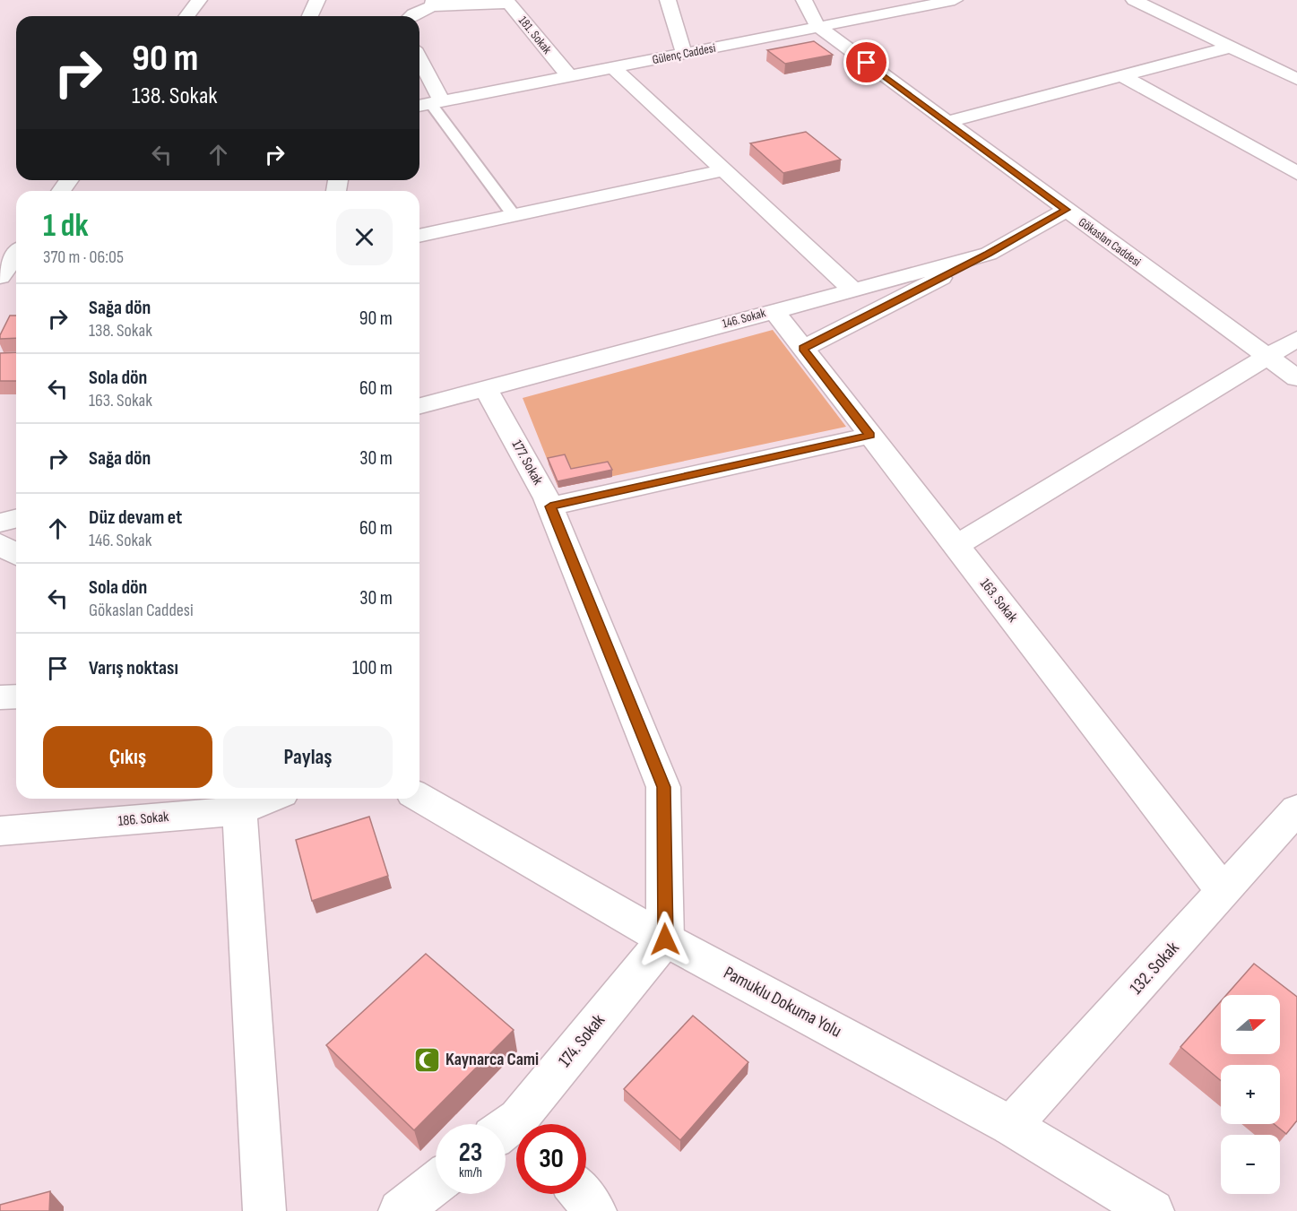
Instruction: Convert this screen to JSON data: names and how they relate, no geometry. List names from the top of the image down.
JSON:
{
  "streets": {
    "street": [
      "181. Sokak",
      "Gülenç Caddesi",
      "Gökaslan Caddesi",
      "146. Sokak",
      "177. Sokak",
      "163. Sokak",
      "186. Sokak",
      "132. Sokak",
      "Pamuklu Dokuma Yolu",
      "174. Sokak"
    ]
  },
  "crossings": [
    ["181. Sokak", "Gülenç Caddesi"],
    ["Gülenç Caddesi", "Gökaslan Caddesi"],
    ["Gökaslan Caddesi", "146. Sokak"],
    ["146. Sokak", "177. Sokak"],
    ["146. Sokak", "163. Sokak"],
    ["177. Sokak", "Pamuklu Dokuma Yolu"],
    ["177. Sokak", "174. Sokak"],
    ["163. Sokak", "132. Sokak"],
    ["132. Sokak", "Pamuklu Dokuma Yolu"],
    ["Pamuklu Dokuma Yolu", "174. Sokak"]
  ],
  "places": {
    "mosque": ["Kaynarca Cami"]
  },
  "north": "right",
  "page": {
    "turn": ["90 m", "138. Sokak"],
    "heading": ["1 dk", "370 m · 06:05"],
    "list": [
      {
        "name": "Sağa dön",
        "note": "138. Sokak",
        "value": "90 m"
      },
      {
        "name": "Sola dön",
        "note": "163. Sokak",
        "value": "60 m"
      },
      {
        "name": "Sağa dön",
        "value": "30 m"
      },
      {
        "name": "Düz devam et",
        "note": "146. Sokak",
        "value": "60 m"
      },
      {
        "name": "Sola dön",
        "note": "Gökaslan Caddesi",
        "value": "30 m"
      },
      {
        "name": "Varış noktası",
        "value": "100 m"
      }
    ],
    "buttons": ["Çıkış", "Paylaş"],
    "map_buttons": ["+", "−"],
    "speed": "23 km/h",
    "limit": "30"
  }
}
